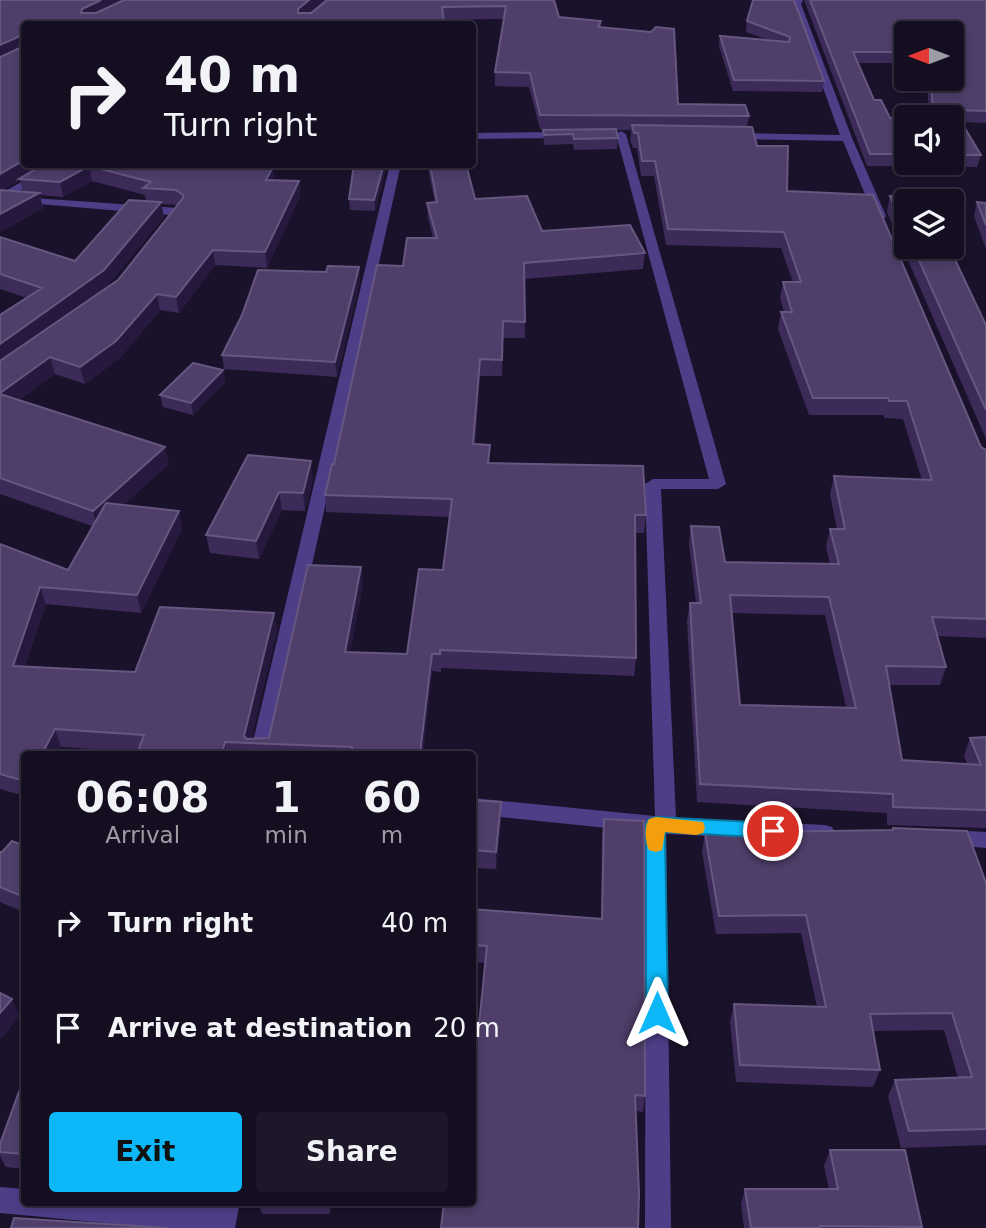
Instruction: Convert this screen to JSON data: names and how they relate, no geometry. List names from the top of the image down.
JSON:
{
  "north": "left",
  "page": {
    "turn": ["40 m", "Turn right"],
    "eta": [
      "06:08",
      "Arrival",
      "1",
      "min",
      "60",
      "m"
    ],
    "list": [
      {
        "name": "Turn right",
        "value": "40 m"
      },
      {
        "name": "Arrive at destination",
        "value": "20 m"
      }
    ],
    "buttons": ["Exit", "Share"]
  }
}
